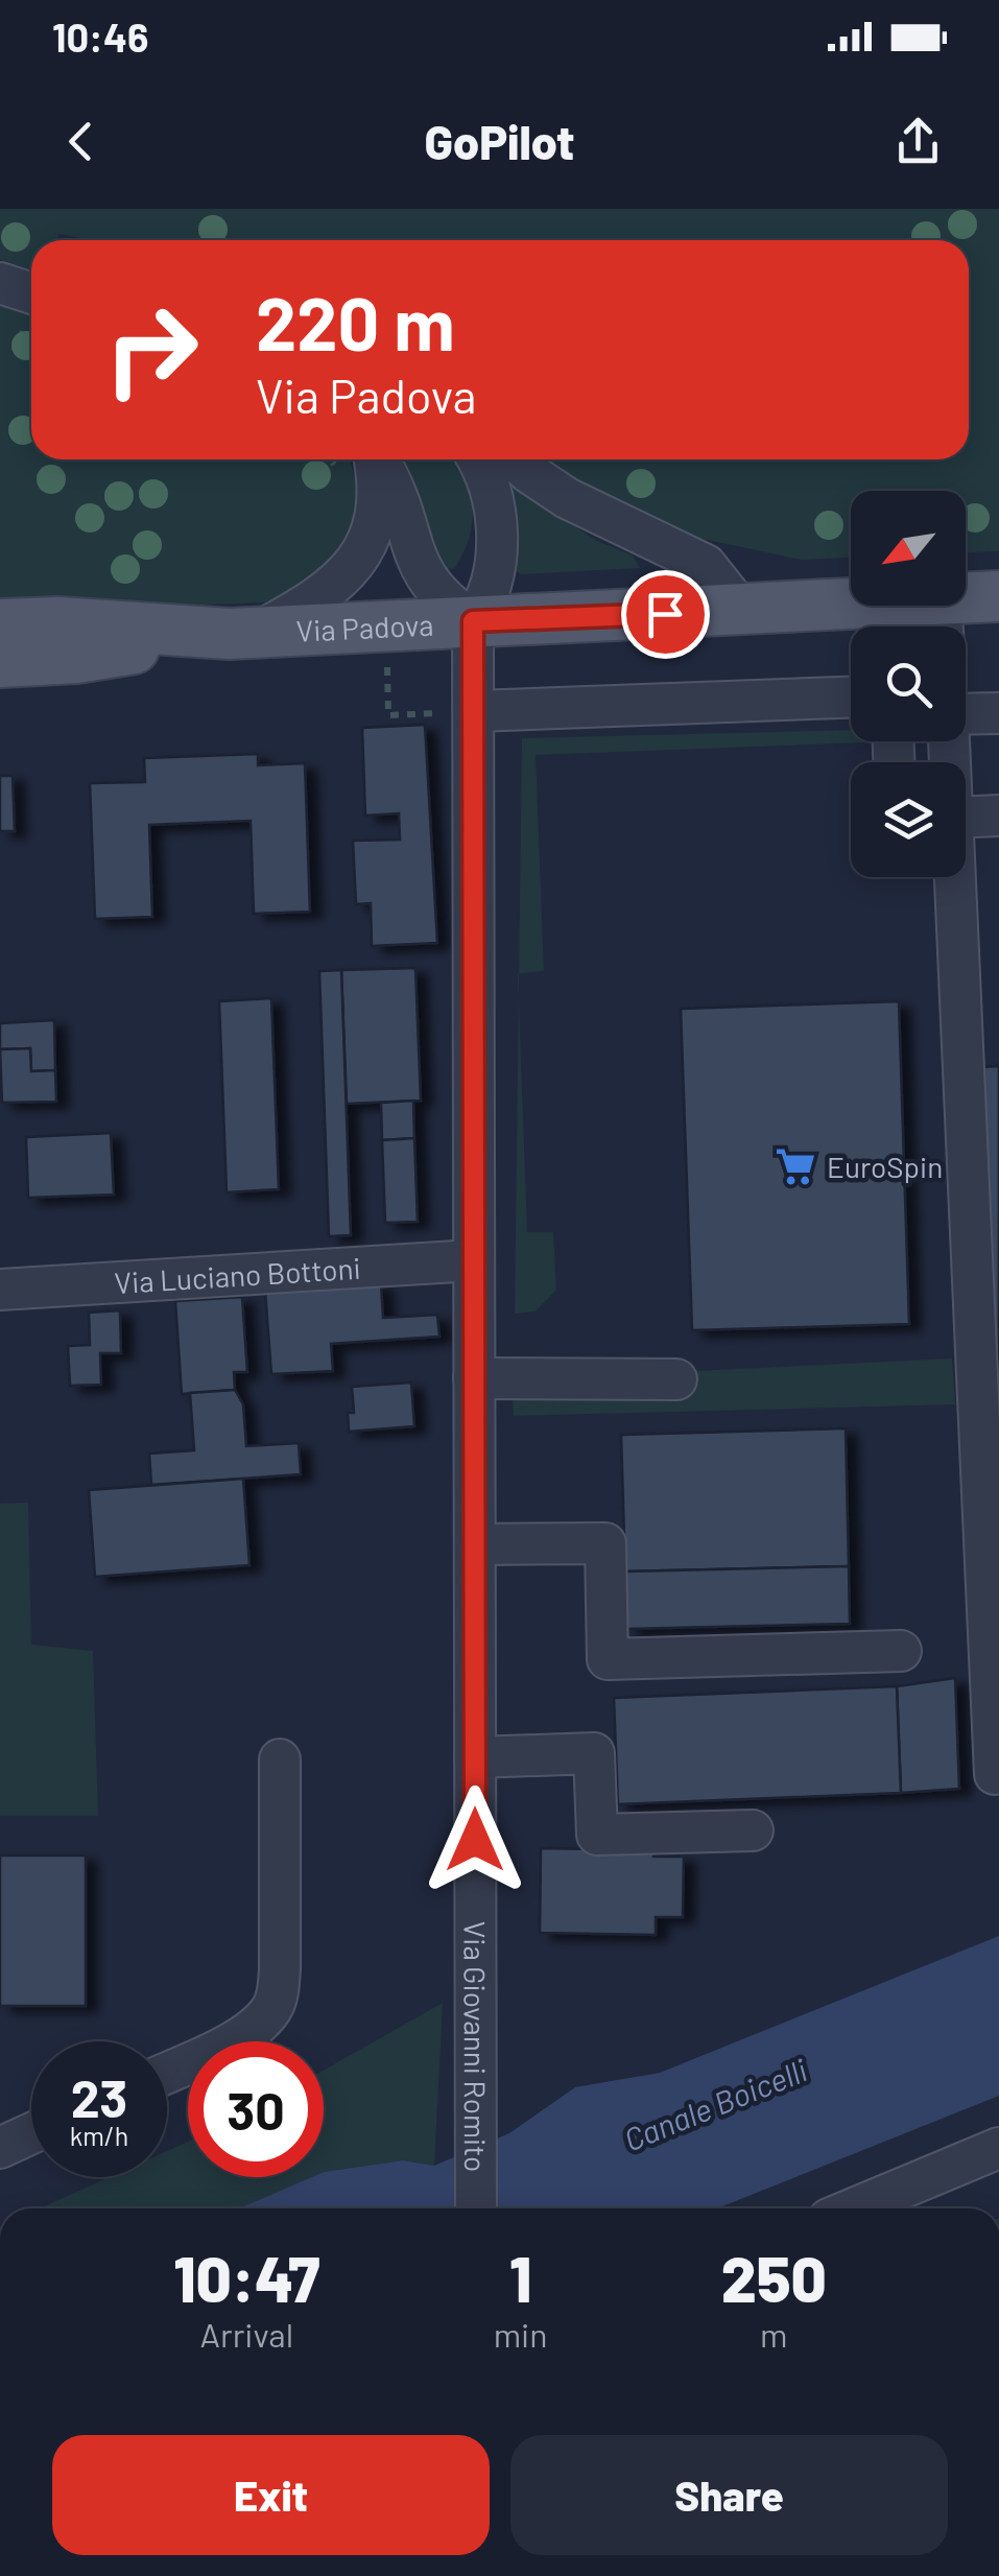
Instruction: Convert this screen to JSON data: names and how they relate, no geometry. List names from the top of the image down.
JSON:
{
  "streets": {
    "main road": ["Via Padova"],
    "street": ["Via Luciano Bottoni", "Via Giovanni Romito"]
  },
  "crossings": [
    ["Via Padova", "Via Giovanni Romito"],
    ["Via Luciano Bottoni", "Via Giovanni Romito"]
  ],
  "water": ["Canale Boicelli"],
  "places": {
    "supermarket": ["EuroSpin"]
  },
  "north": "bottom left",
  "page": {
    "status": "10:46",
    "header": "GoPilot",
    "turn": ["220 m", "Via Padova"],
    "speed": "23 km/h",
    "limit": "30",
    "eta": [
      "10:47",
      "Arrival",
      "1",
      "min",
      "250",
      "m"
    ],
    "buttons": ["Exit", "Share"]
  }
}
